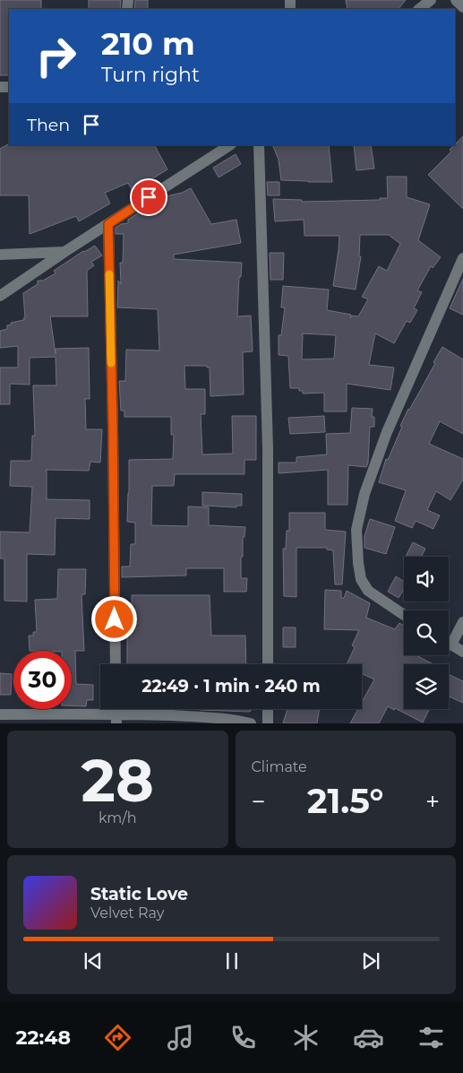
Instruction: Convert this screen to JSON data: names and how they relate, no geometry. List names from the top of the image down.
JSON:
{
  "page": {
    "turn": ["210 m", "Turn right"],
    "then": "Then",
    "limit": "30",
    "trip": "22:49 · 1 min · 240 m",
    "tile": [
      ["28", "km/h"],
      "Climate"
    ],
    "heat": ["−", "21.5°", "+"],
    "song": ["Static Love", "Velvet Ray"],
    "tabs": "22:48"
  }
}
